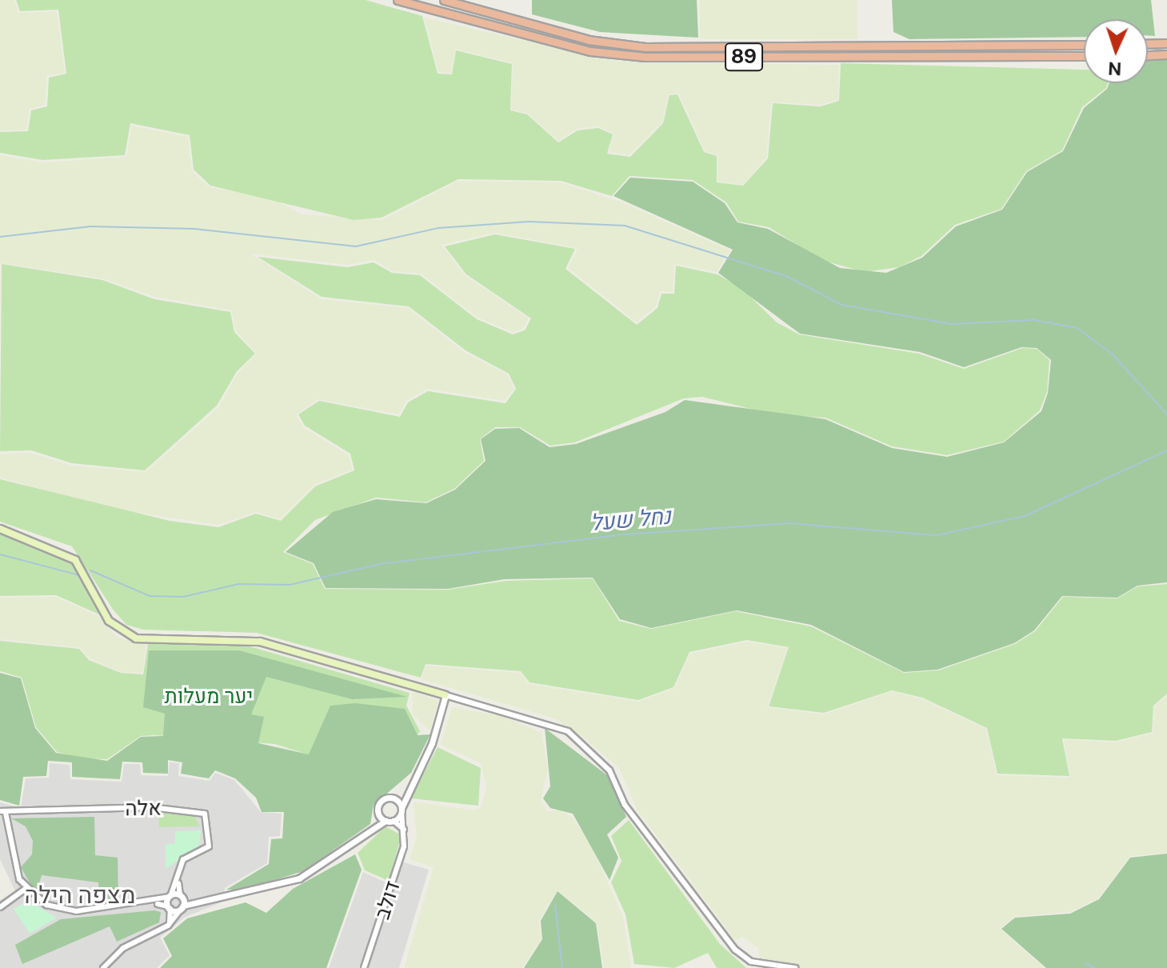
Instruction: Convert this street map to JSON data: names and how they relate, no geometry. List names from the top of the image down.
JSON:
{
  "streets": {
    "highway": ["89"],
    "street": ["אלה", "דולב"]
  },
  "districts": ["מצפה הילה"],
  "water": ["נחל שעל"],
  "parks": ["יער מעלות"],
  "north": "bottom"
}
